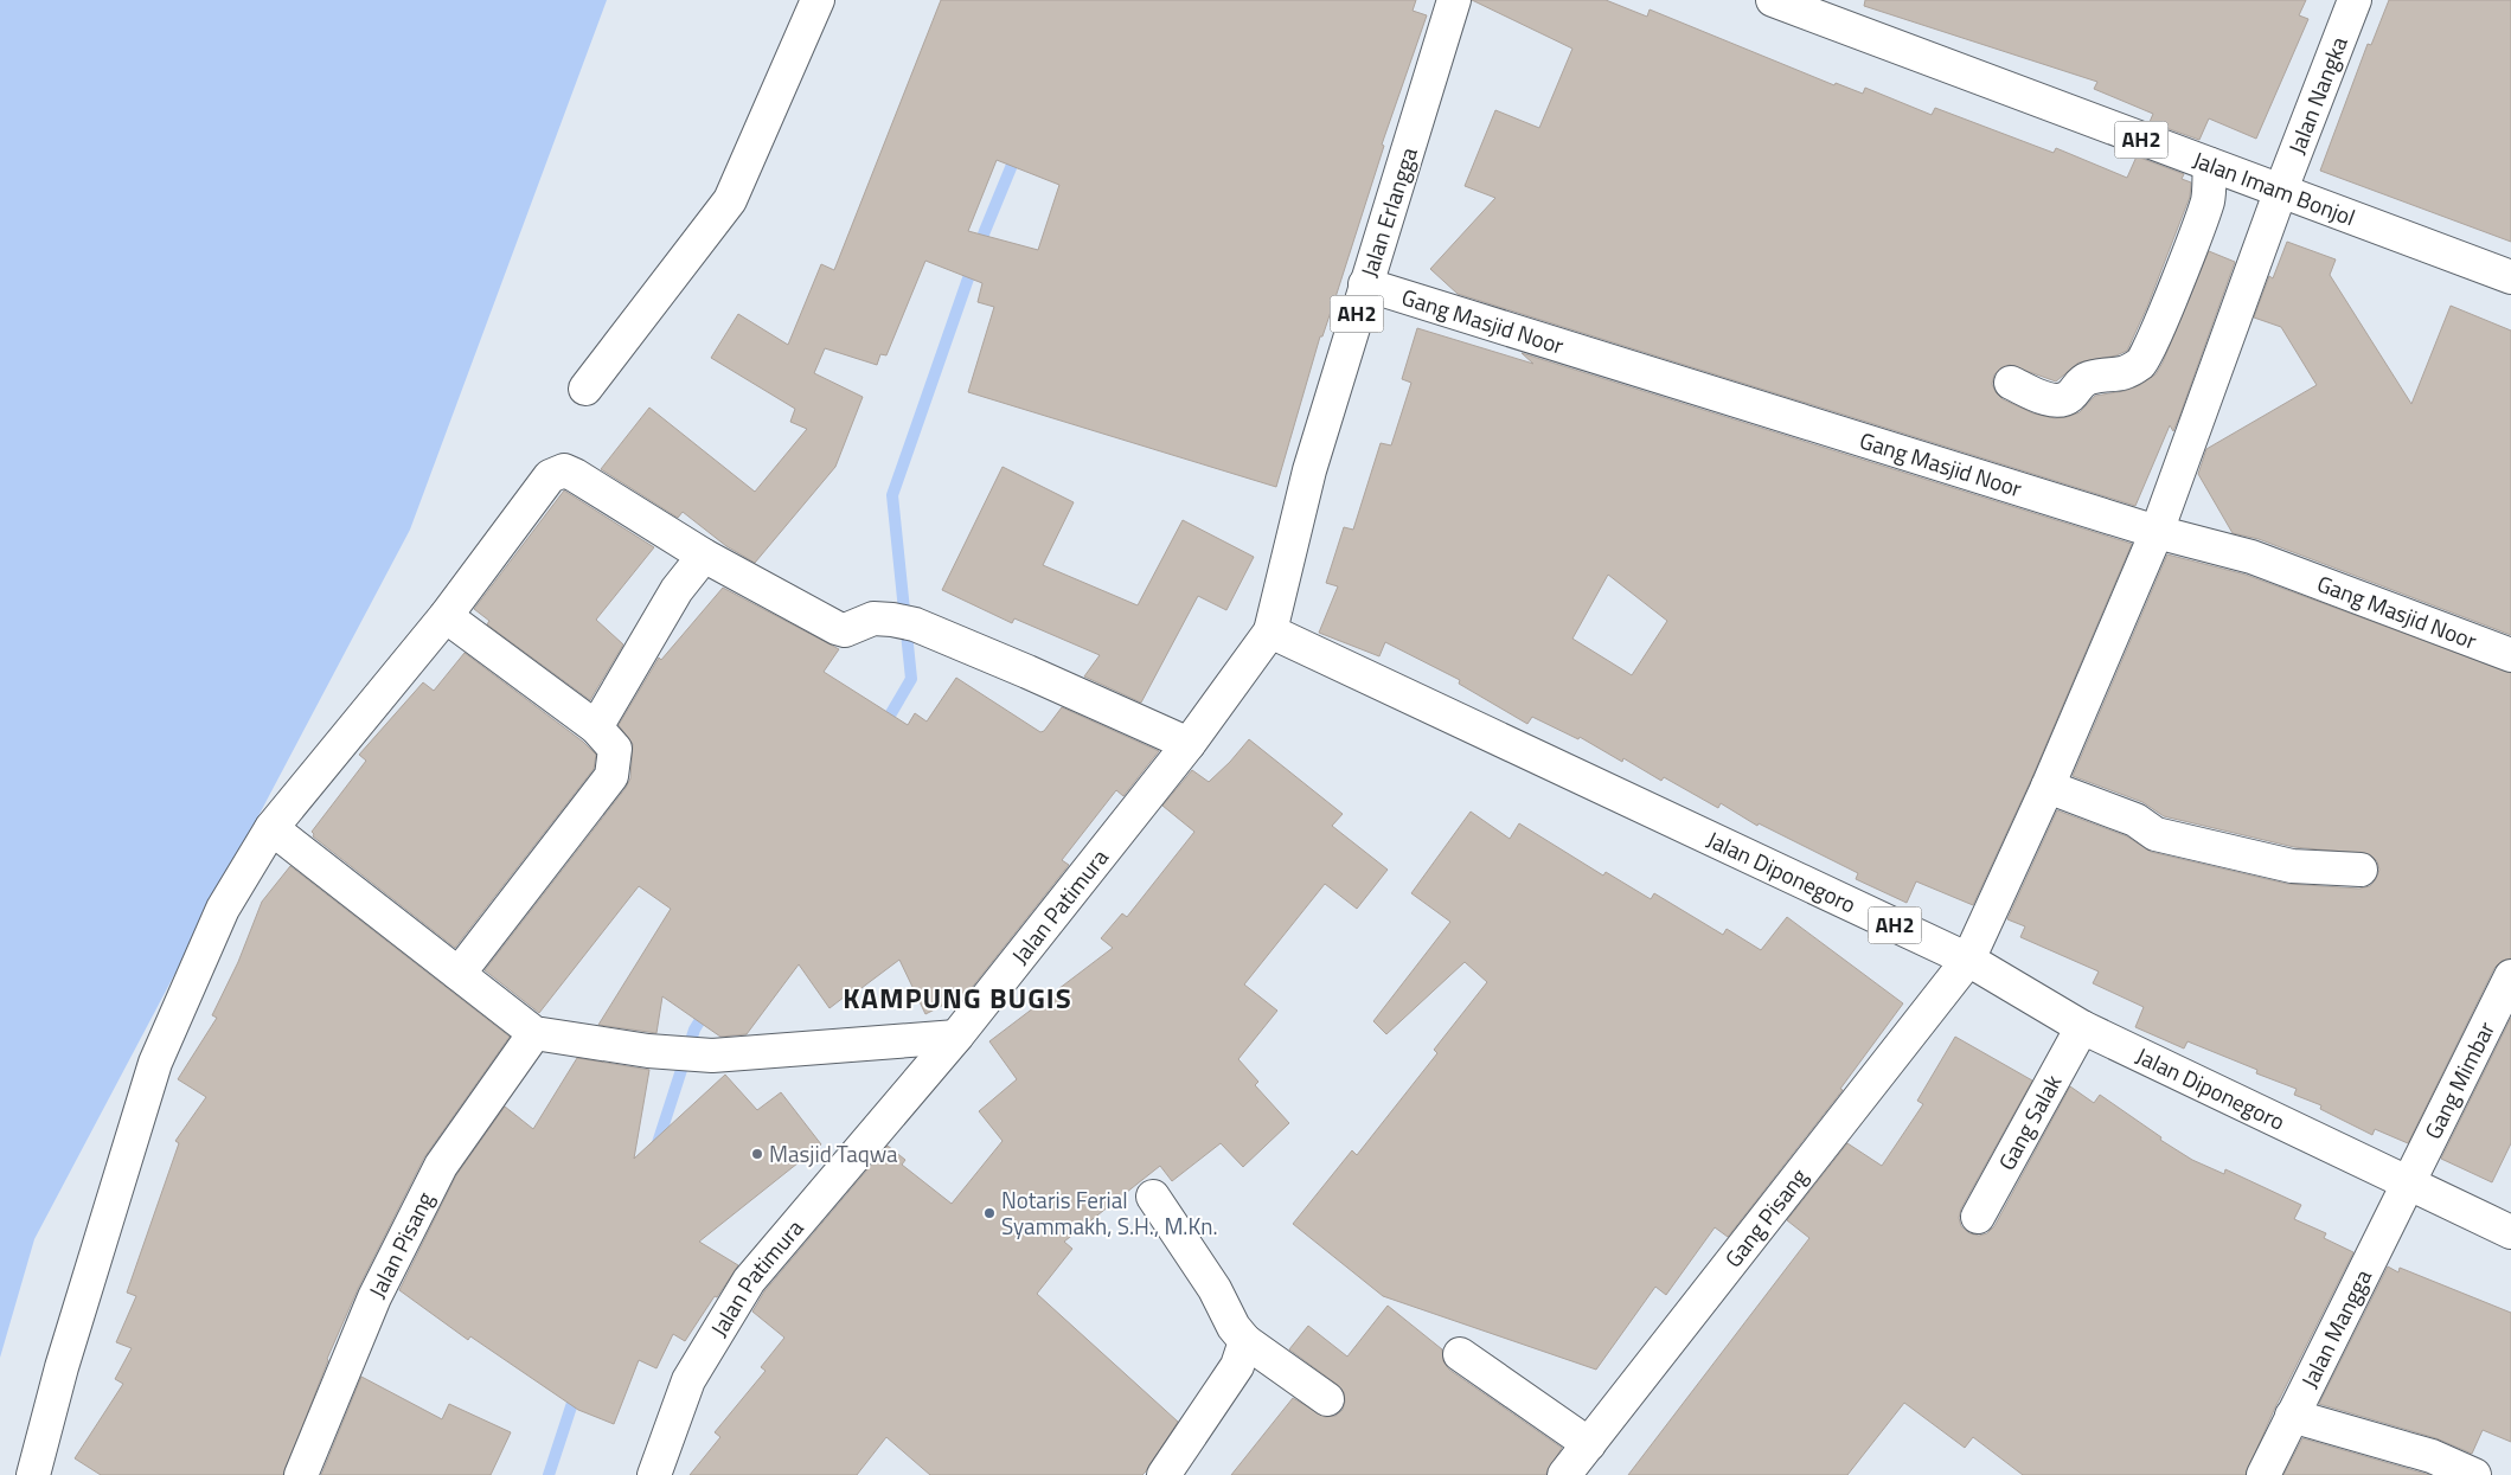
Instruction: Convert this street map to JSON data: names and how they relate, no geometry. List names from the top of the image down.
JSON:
{
  "streets": {
    "main road": [
      "Jalan Nangka",
      "AH2",
      "Jalan Imam Bonjol",
      "Jalan Erlangga",
      "Gang Masjid Noor",
      "Jalan Diponegoro",
      "Jalan Patimura",
      "Gang Mimbar",
      "Gang Salak",
      "Gang Pisang",
      "Jalan Pisang",
      "Jalan Mangga"
    ]
  },
  "crossings": [
    ["Jalan Nangka", "Jalan Imam Bonjol"],
    ["Jalan Nangka", "Gang Masjid Noor"],
    ["Jalan Nangka", "Gang Pisang"],
    ["Jalan Erlangga", "Gang Masjid Noor"],
    ["Jalan Erlangga", "Jalan Diponegoro"],
    ["Jalan Erlangga", "Jalan Patimura"],
    ["Gang Masjid Noor", "Gang Pisang"],
    ["Jalan Diponegoro", "Jalan Patimura"],
    ["Jalan Diponegoro", "Gang Mimbar"],
    ["Jalan Diponegoro", "Gang Salak"],
    ["Jalan Diponegoro", "Gang Pisang"],
    ["Jalan Diponegoro", "Jalan Mangga"],
    ["Gang Mimbar", "Jalan Mangga"]
  ],
  "districts": ["KAMPUNG BUGIS"],
  "places": ["Masjid Taqwa", "Notaris Ferial Syammakh, S.H., M.Kn."]
}
